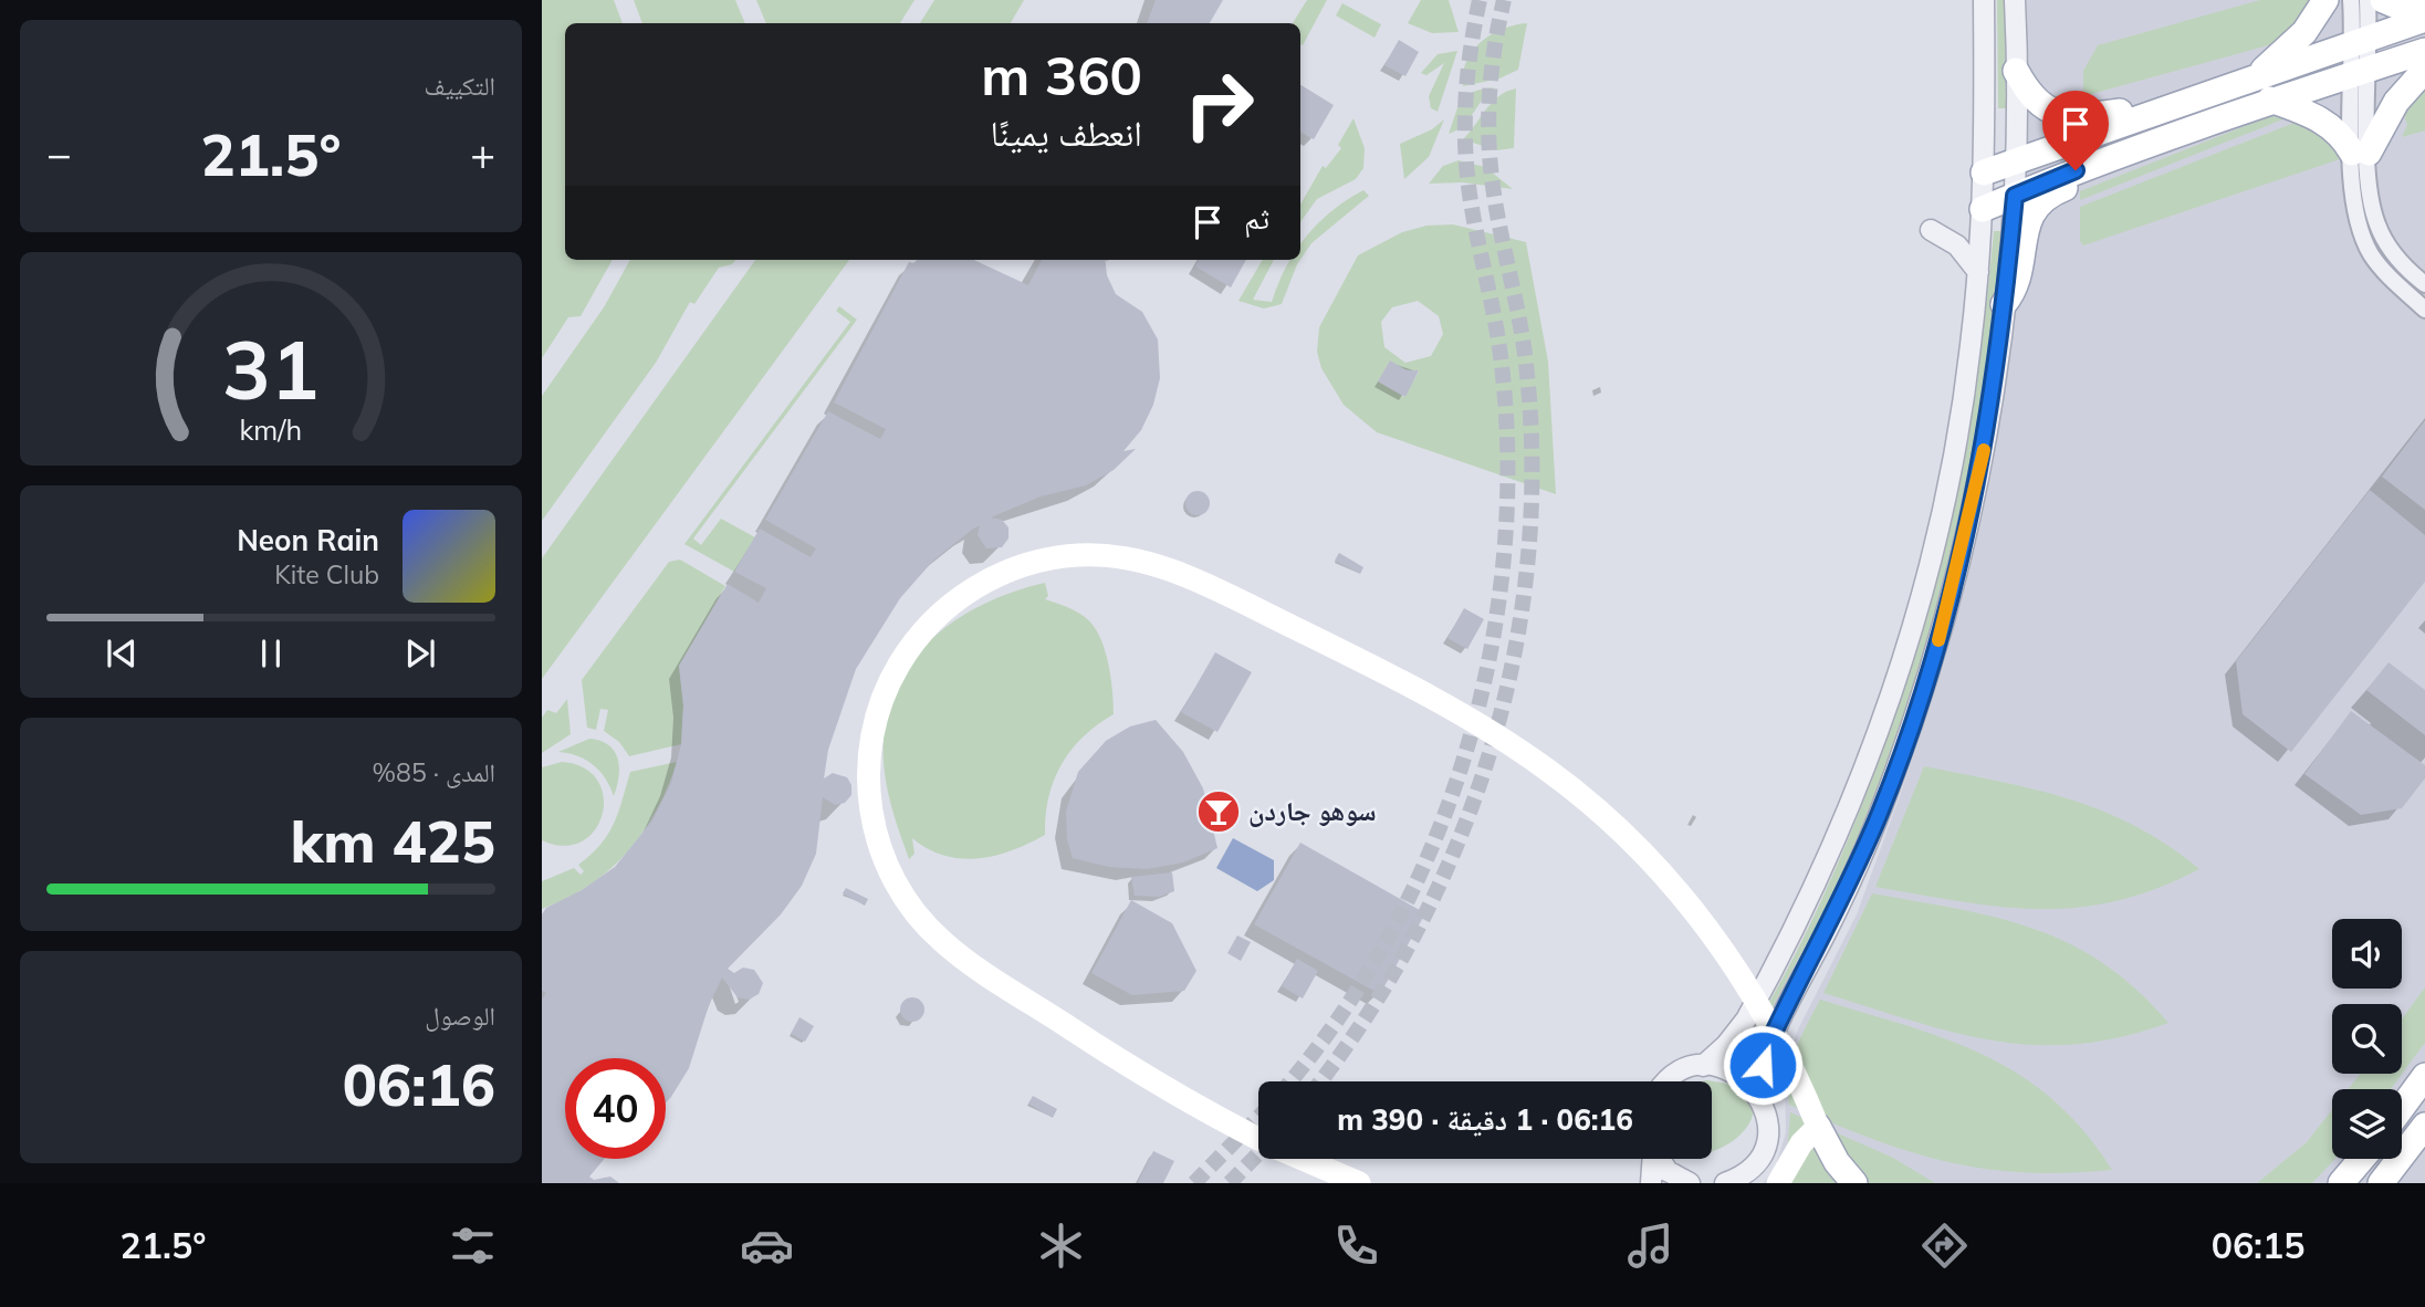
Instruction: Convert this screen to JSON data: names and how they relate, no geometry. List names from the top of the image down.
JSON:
{
  "places": {
    "bar": ["سوهو جاردن"]
  },
  "page": {
    "tile": [
      "التكييف",
      ["المدى · 85%", "425 km"],
      ["الوصول", "06:16"]
    ],
    "turn": ["360 m", "انعطف يمينًا"],
    "heat": ["−", "21.5°", "+"],
    "then": "ثم",
    "song": ["Neon Rain", "Kite Club"],
    "limit": "40",
    "trip": "06:16 · 1 دقيقة · 390 m",
    "tabs": ["06:15", "21.5°"],
    "gauge": ["31", "km/h"]
  }
}
